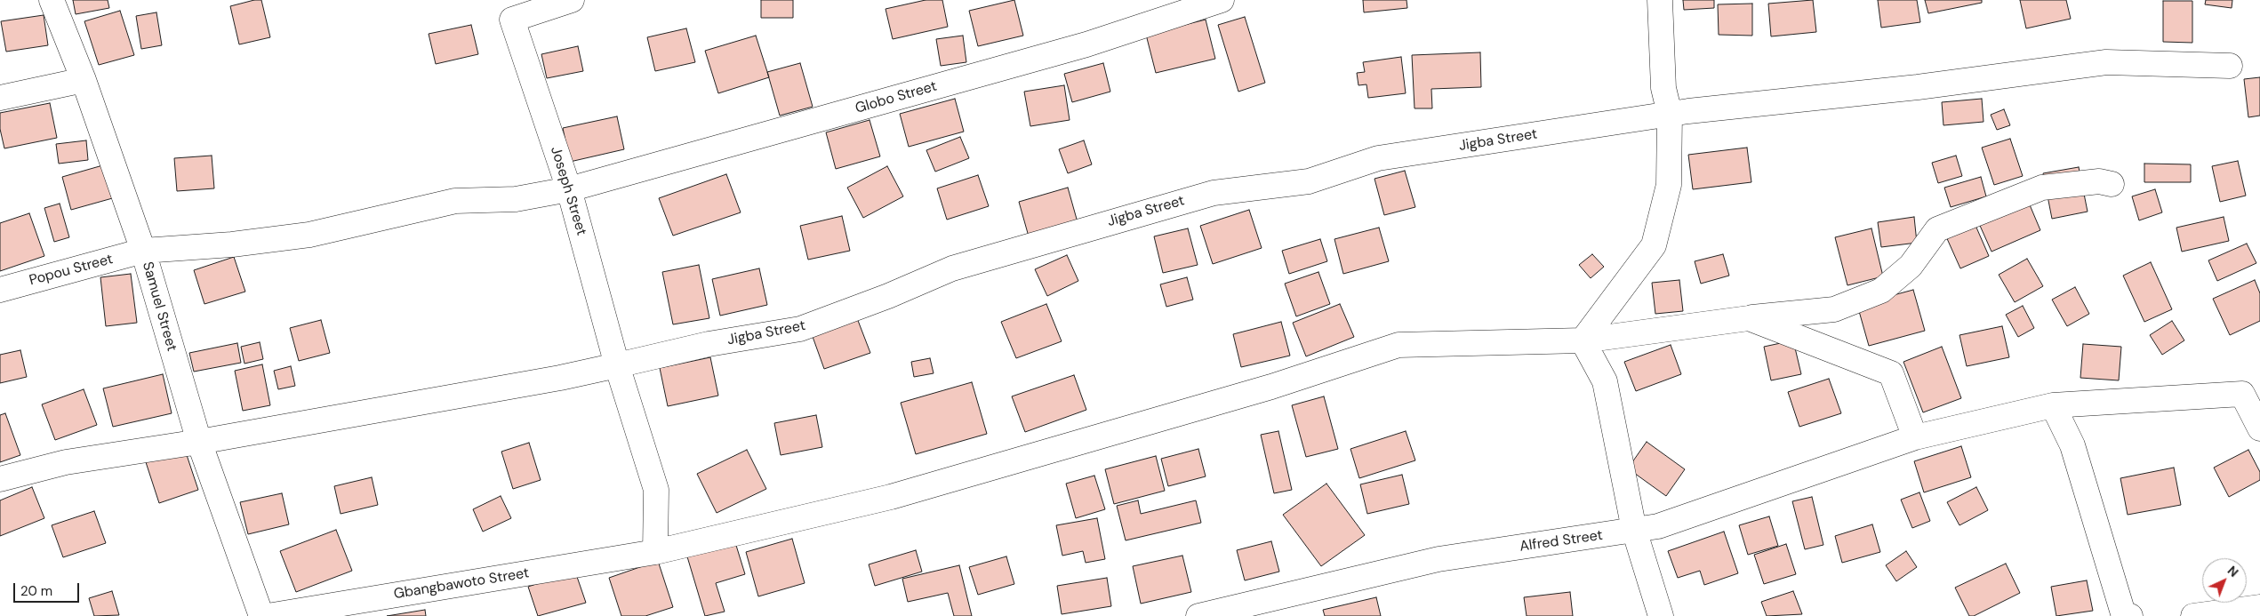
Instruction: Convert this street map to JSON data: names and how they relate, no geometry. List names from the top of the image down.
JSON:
{
  "streets": {
    "street": [
      "Globo Street",
      "Jigba Street",
      "Joseph Street",
      "Popou Street",
      "Samuel Street",
      "Alfred Street",
      "Gbangbawoto Street"
    ]
  },
  "crossings": [
    ["Globo Street", "Joseph Street"],
    ["Globo Street", "Popou Street"],
    ["Globo Street", "Samuel Street"],
    ["Jigba Street", "Joseph Street"],
    ["Jigba Street", "Samuel Street"],
    ["Joseph Street", "Gbangbawoto Street"],
    ["Popou Street", "Samuel Street"]
  ],
  "scale_bar": "20 m",
  "north": "top right"
}
